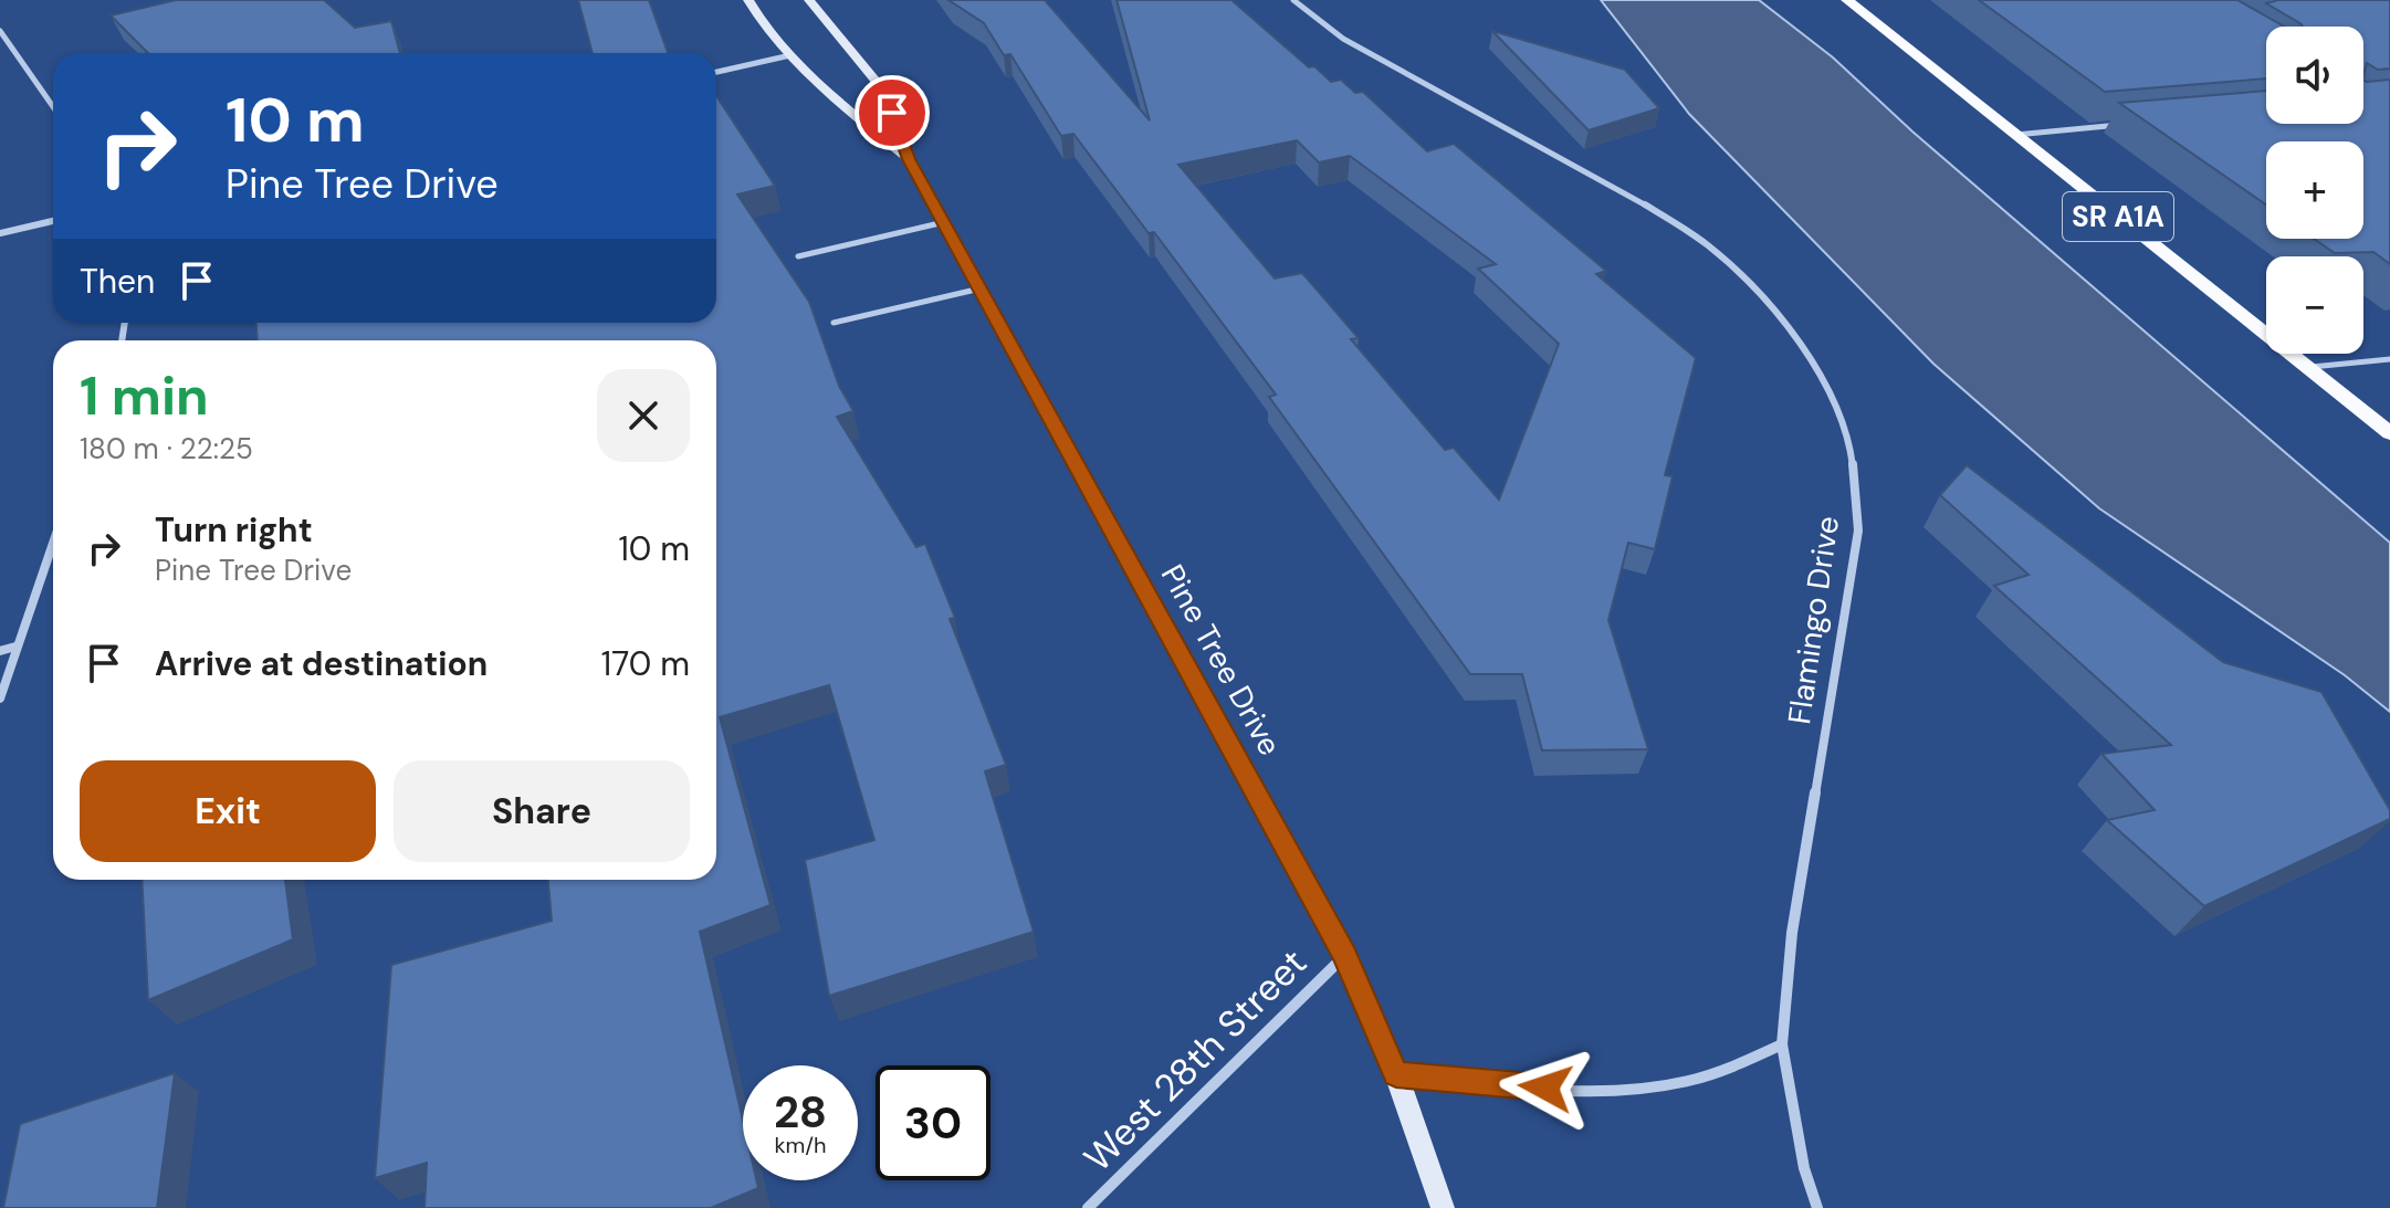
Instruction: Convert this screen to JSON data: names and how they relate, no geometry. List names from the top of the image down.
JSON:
{
  "streets": {
    "main road": ["SR A1A", "Pine Tree Drive"],
    "street": ["Flamingo Drive", "West 28th Street"]
  },
  "crossings": [
    ["Pine Tree Drive", "West 28th Street"]
  ],
  "page": {
    "map_buttons": ["+", "−"],
    "turn": ["10 m", "Pine Tree Drive"],
    "then": "Then",
    "heading": ["1 min", "180 m · 22:25"],
    "list": [
      {
        "name": "Turn right",
        "note": "Pine Tree Drive",
        "value": "10 m"
      },
      {
        "name": "Arrive at destination",
        "value": "170 m"
      }
    ],
    "buttons": ["Exit", "Share"],
    "speed": "28 km/h",
    "limit": "30"
  }
}
